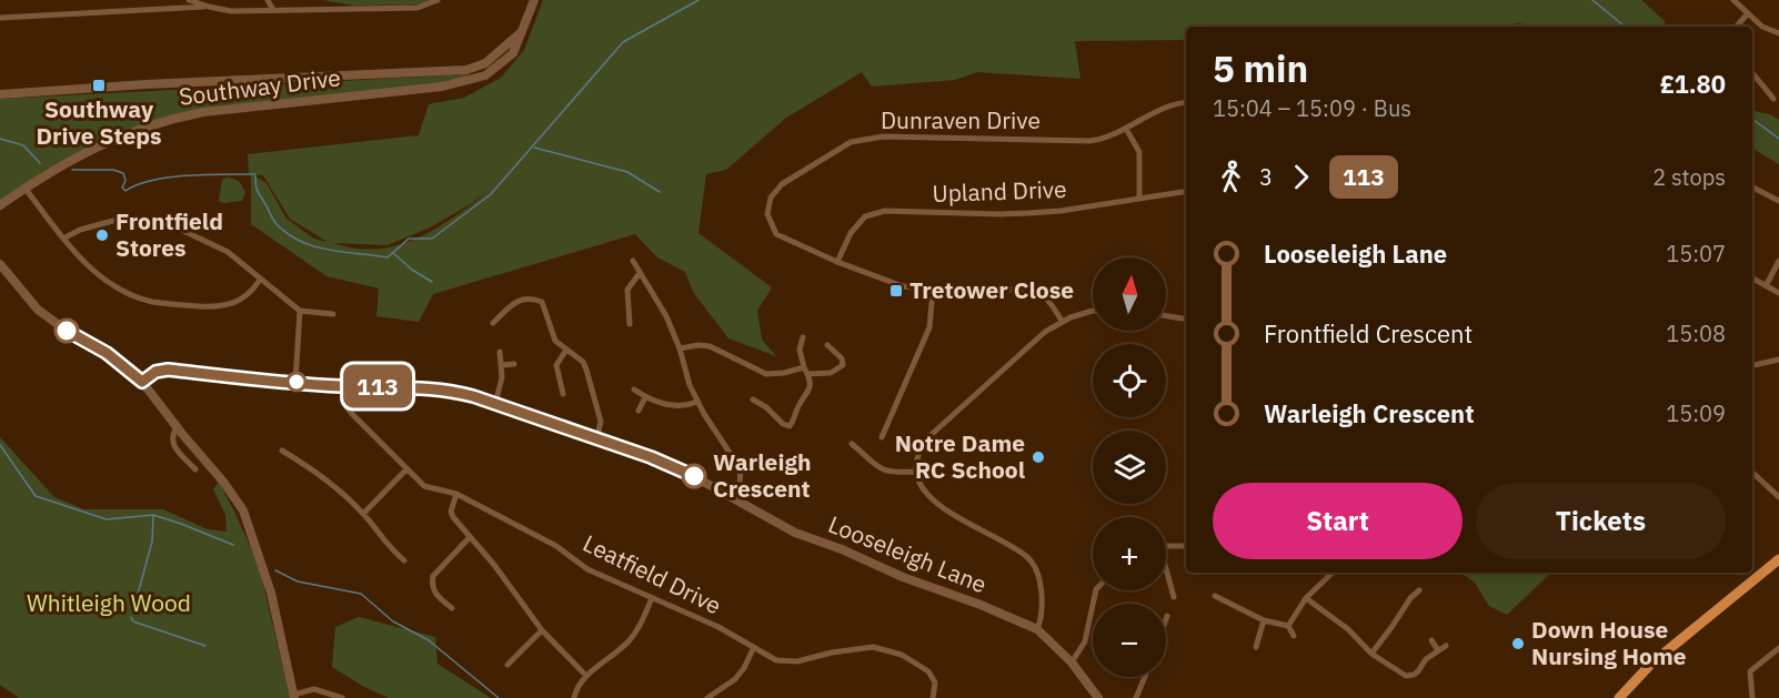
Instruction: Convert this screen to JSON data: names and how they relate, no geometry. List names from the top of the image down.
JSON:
{
  "streets": {
    "street": [
      "Southway Drive",
      "Dunraven Drive",
      "Upland Drive",
      "Looseleigh Lane",
      "Leatfield Drive"
    ]
  },
  "crossings": [
    ["Dunraven Drive", "Upland Drive"],
    ["Looseleigh Lane", "Leatfield Drive"]
  ],
  "parks": ["Whitleigh Wood"],
  "places": {
    "transit": ["Southway Drive Steps", "Tretower Close"],
    "other": [
      "Frontfield Stores",
      "Notre Dame RC School",
      "Warleigh Crescent",
      "Down House Nursing Home"
    ]
  },
  "lines": ["bus line 113"],
  "north": "top",
  "page": {
    "on_map": "113",
    "heading": ["5 min", "15:04 – 15:09 · Bus", "£1.80"],
    "legs": ["3", "113", "2 stops"],
    "list": [
      {
        "name": "Looseleigh Lane",
        "value": "15:07"
      },
      {
        "name": "Frontfield Crescent",
        "value": "15:08"
      },
      {
        "name": "Warleigh Crescent",
        "value": "15:09"
      }
    ],
    "map_buttons": ["+", "−"],
    "buttons": ["Start", "Tickets"]
  }
}
